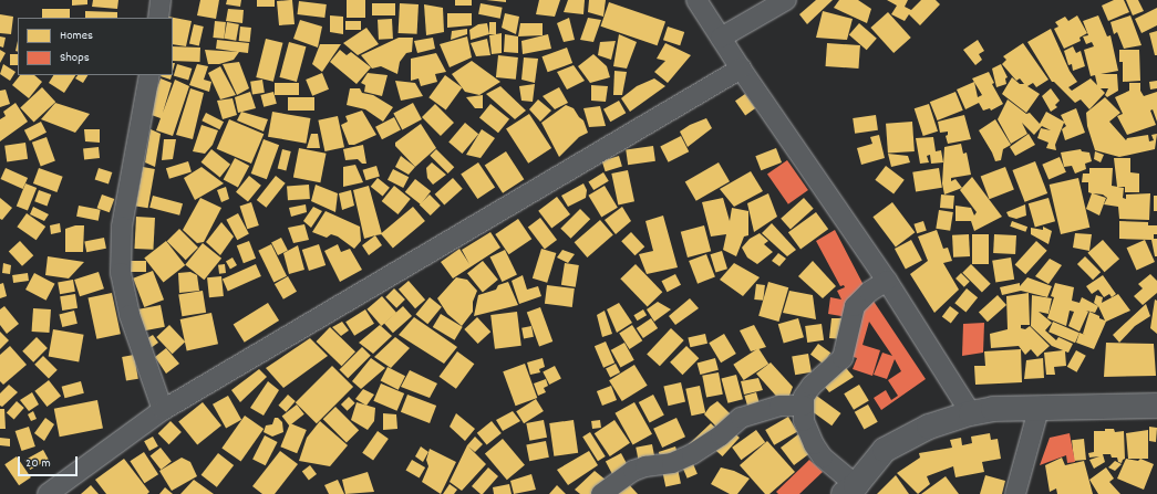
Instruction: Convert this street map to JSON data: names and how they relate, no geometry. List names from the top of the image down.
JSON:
{
  "legend": ["Homes", "Shops"],
  "scale_bar": "20 m"
}
